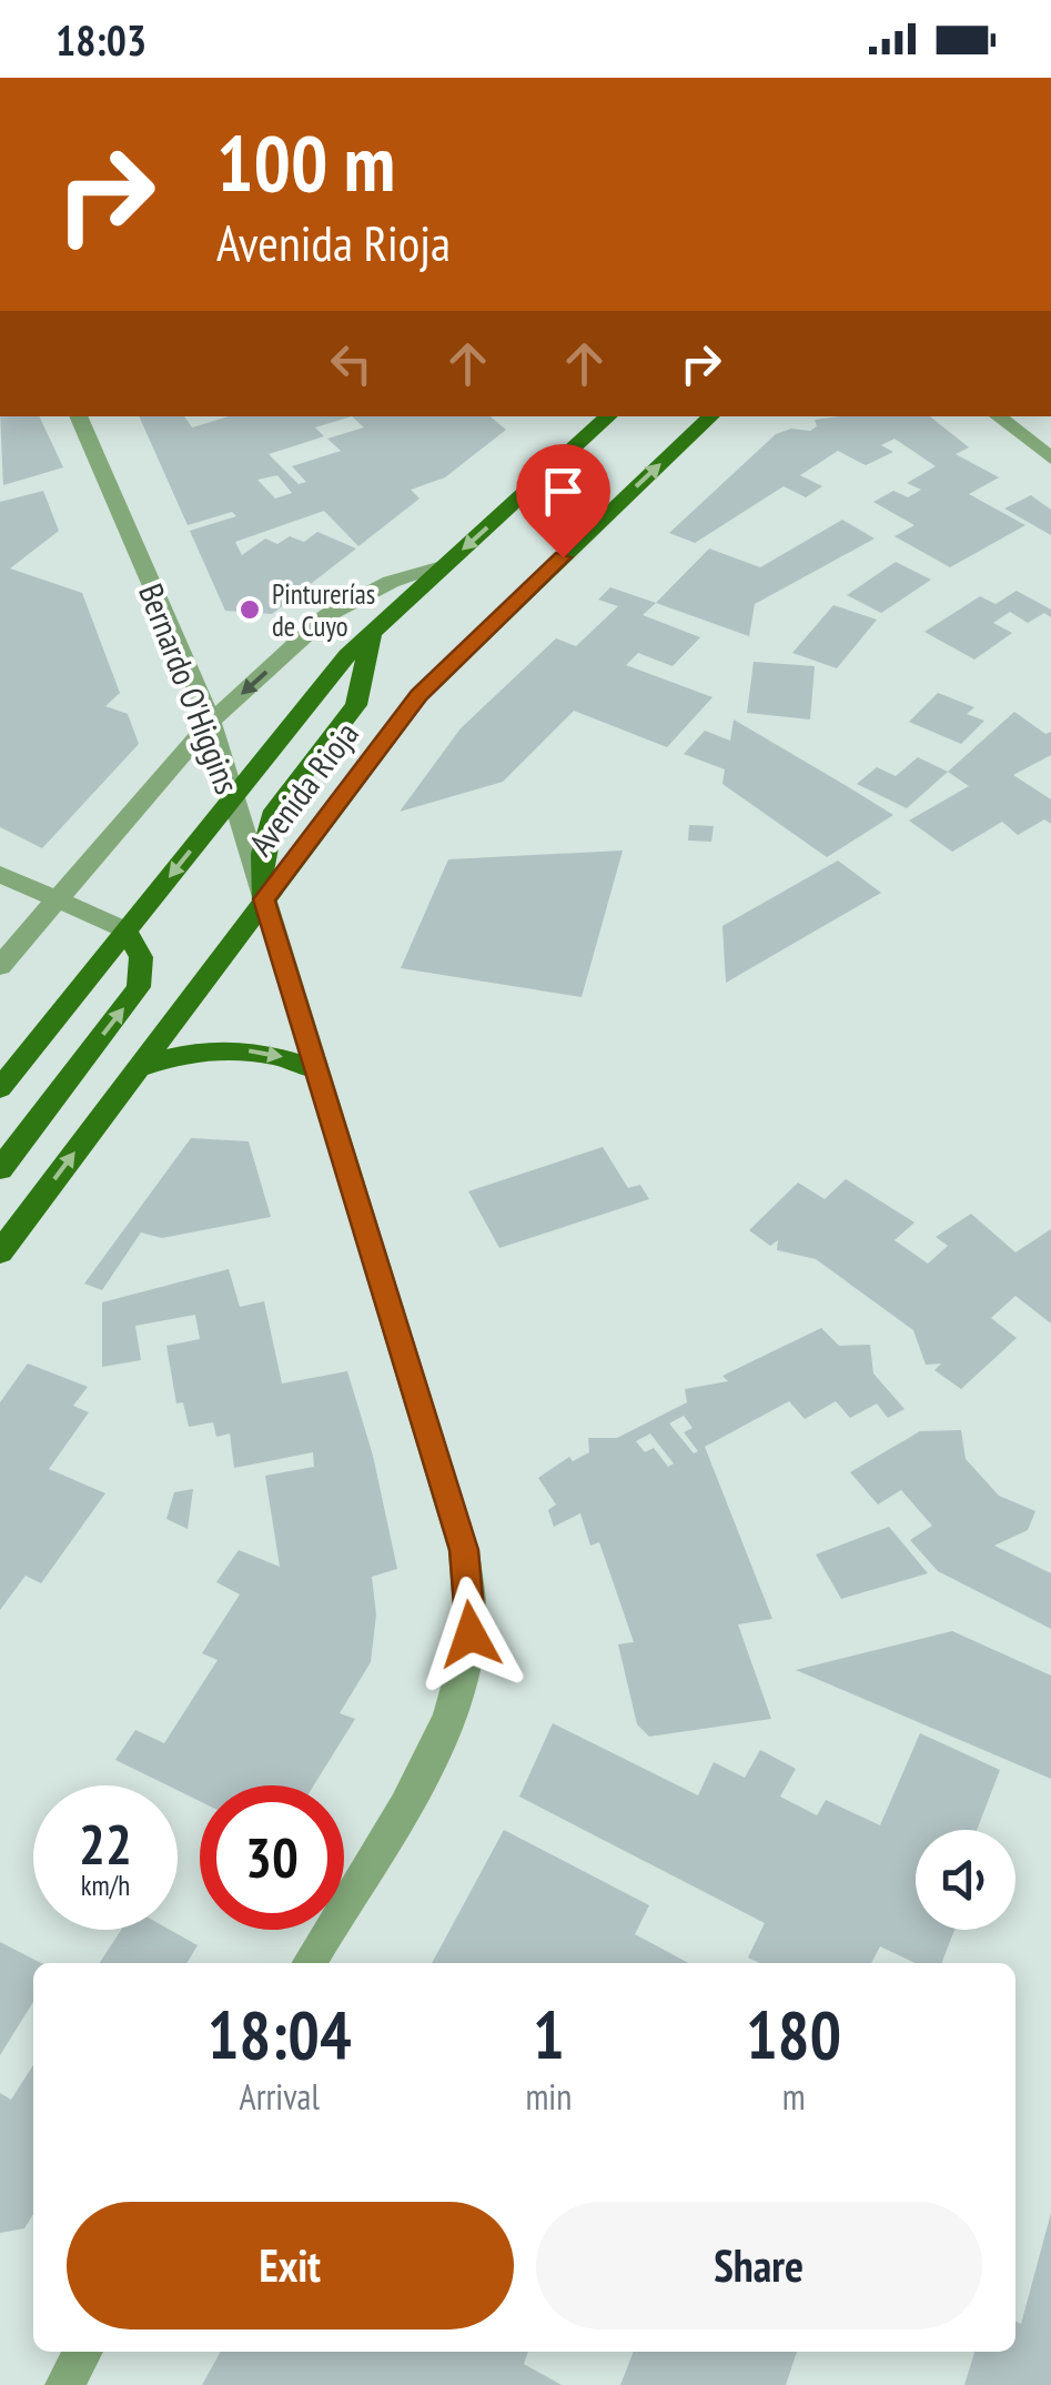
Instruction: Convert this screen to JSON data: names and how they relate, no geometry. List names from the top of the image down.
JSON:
{
  "streets": {
    "main road": ["Avenida Rioja"],
    "street": ["Bernardo O'Higgins"]
  },
  "crossings": [
    ["Bernardo O'Higgins", "Avenida Rioja"]
  ],
  "places": ["Pinturerías de Cuyo"],
  "page": {
    "status": "18:03",
    "turn": ["100 m", "Avenida Rioja"],
    "speed": "22 km/h",
    "limit": "30",
    "eta": [
      "18:04",
      "Arrival",
      "1",
      "min",
      "180",
      "m"
    ],
    "buttons": ["Exit", "Share"]
  }
}
